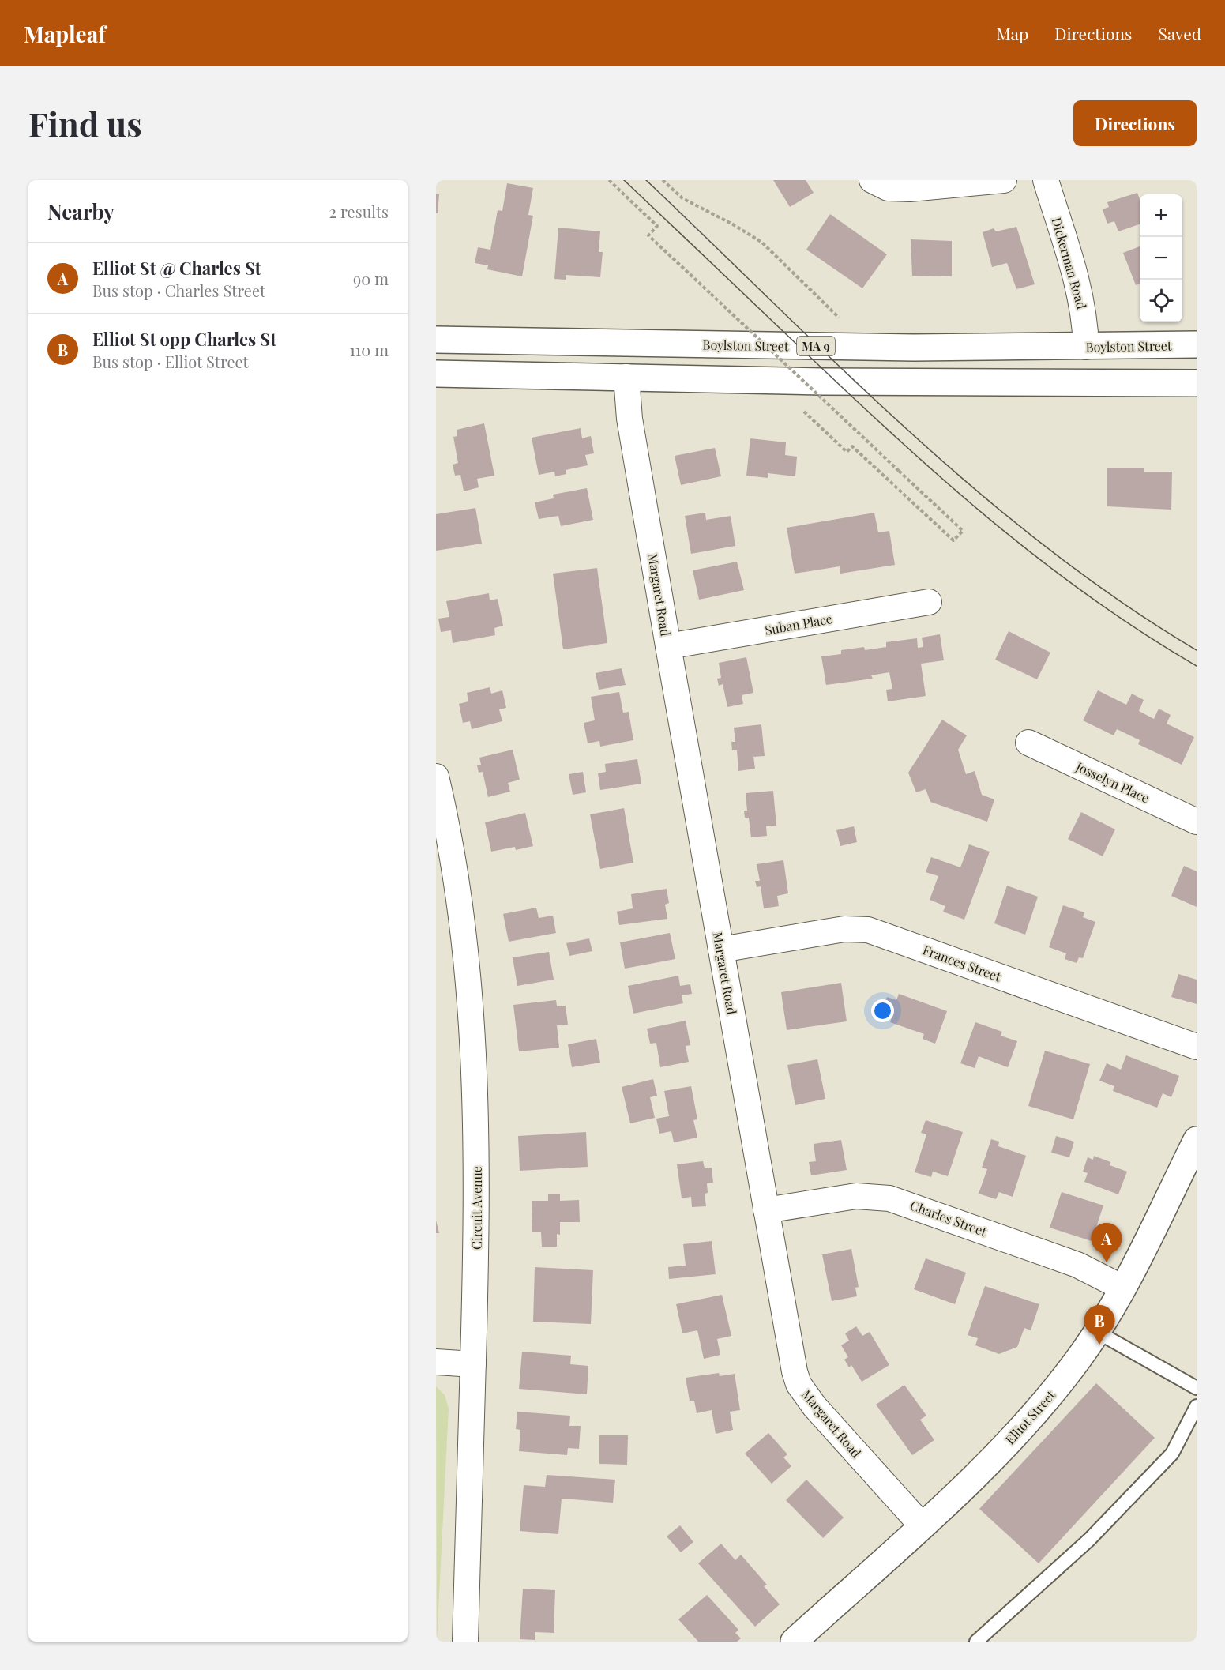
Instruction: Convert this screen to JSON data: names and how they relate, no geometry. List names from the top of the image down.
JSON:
{
  "streets": {
    "main road": ["Boylston Street", "MA 9", "Elliot Street"],
    "street": [
      "Dickerman Road",
      "Margaret Road",
      "Suban Place",
      "Josselyn Place",
      "Frances Street",
      "Circuit Avenue",
      "Charles Street"
    ]
  },
  "crossings": [
    ["Dickerman Road", "Boylston Street"],
    ["Margaret Road", "Suban Place"],
    ["Margaret Road", "Frances Street"],
    ["Margaret Road", "Charles Street"],
    ["Margaret Road", "Elliot Street"],
    ["Charles Street", "Elliot Street"]
  ],
  "page": {
    "header": "Mapleaf",
    "nav": ["Map", "Directions", "Saved"],
    "buttons": "Directions",
    "title": "Find us",
    "heading": ["Nearby", "2 results"],
    "map_buttons": ["+", "−"],
    "list": [
      {
        "mark": "A",
        "name": "Elliot St @ Charles St",
        "note": "Bus stop · Charles Street",
        "value": "90 m"
      },
      {
        "mark": "B",
        "name": "Elliot St opp Charles St",
        "note": "Bus stop · Elliot Street",
        "value": "110 m"
      }
    ],
    "pins": ["A", "B"]
  }
}
